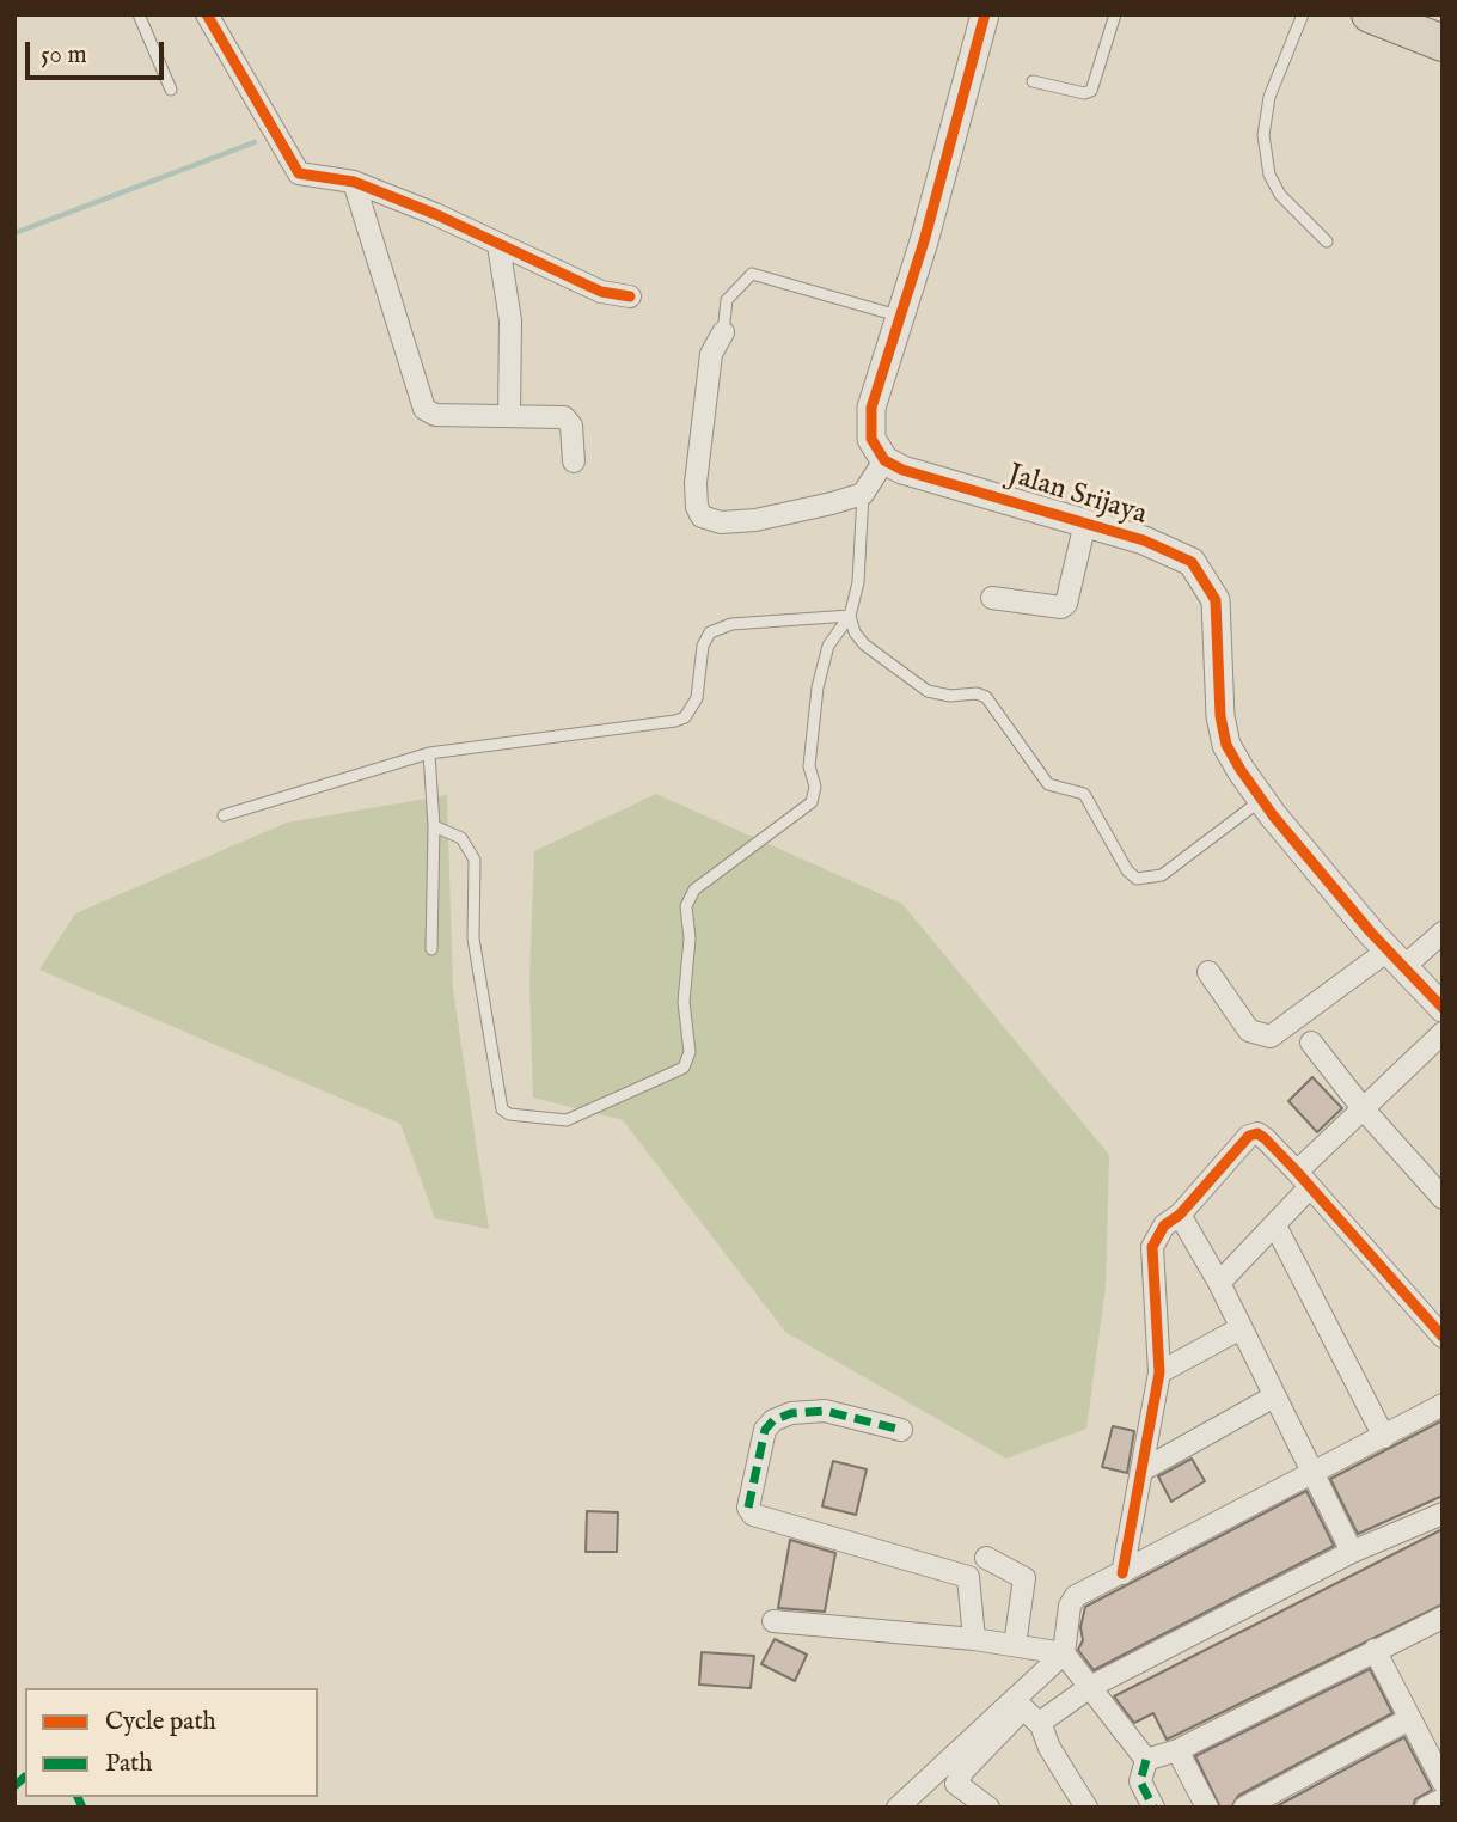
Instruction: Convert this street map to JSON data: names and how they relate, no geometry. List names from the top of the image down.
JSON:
{
  "streets": {
    "street": ["Jalan Srijaya"]
  },
  "legend": ["Cycle path", "Path"],
  "scale_bar": "50 m"
}
